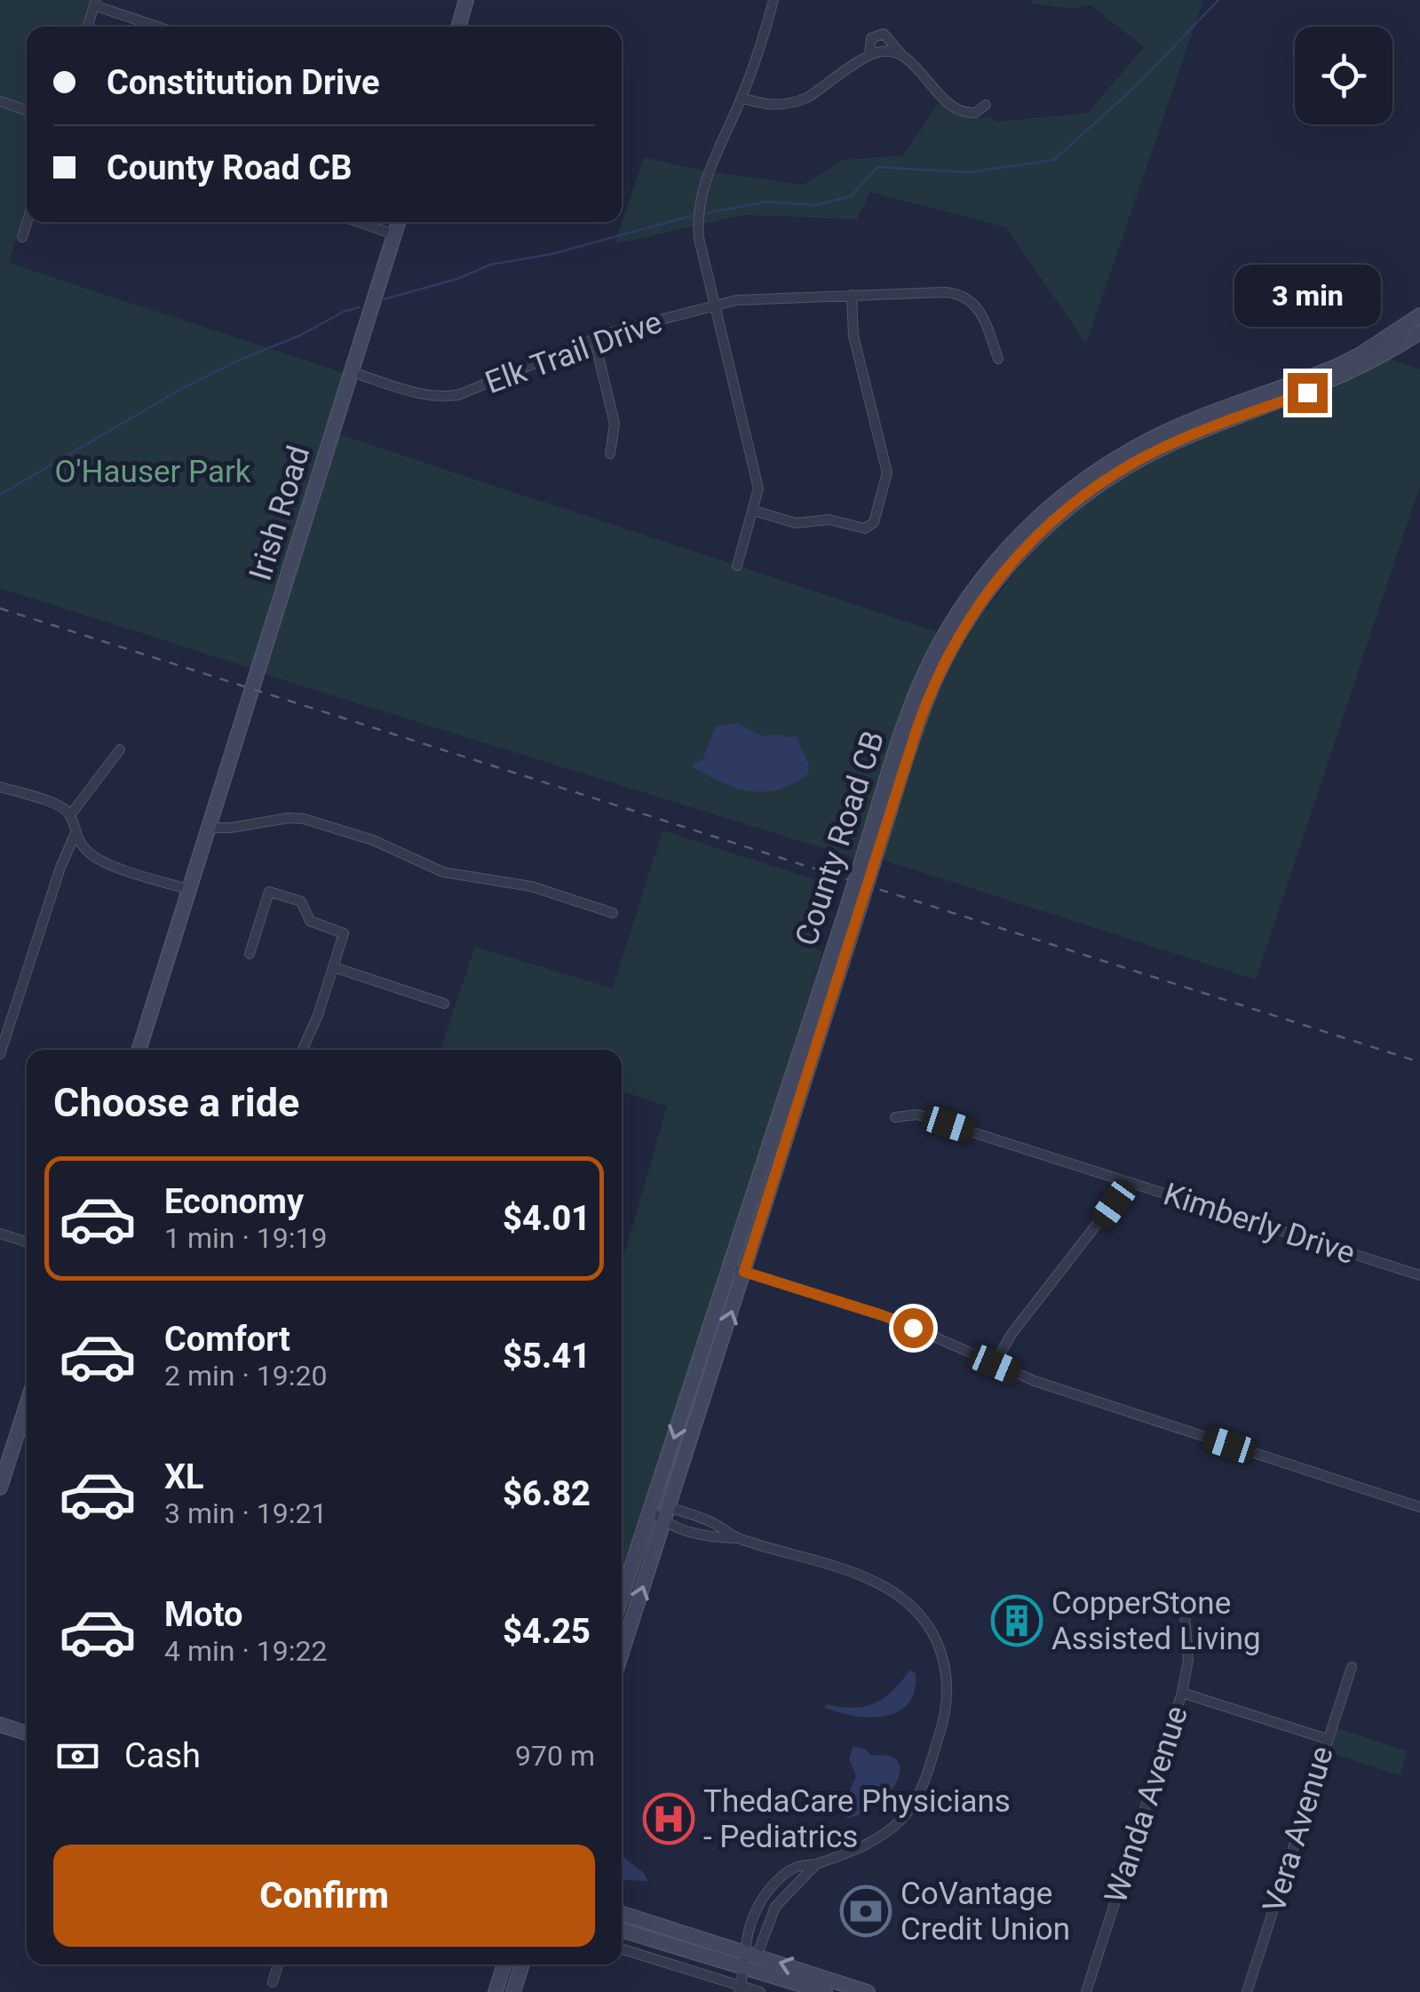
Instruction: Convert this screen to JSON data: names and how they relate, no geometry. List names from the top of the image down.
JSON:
{
  "streets": {
    "main road": ["Irish Road", "County Road CB"],
    "street": [
      "Elk Trail Drive",
      "Kimberly Drive",
      "Wanda Avenue",
      "Vera Avenue"
    ]
  },
  "crossings": [
    ["Elk Trail Drive", "Irish Road"]
  ],
  "parks": ["O'Hauser Park"],
  "places": {
    "building": ["CopperStone Assisted Living"],
    "hospital": ["ThedaCare Physicians - Pediatrics"],
    "bank": ["CoVantage Credit Union"]
  },
  "page": {
    "banner": ["Constitution Drive", "County Road CB"],
    "bubble": "3 min",
    "heading": "Choose a ride",
    "list": [
      {
        "name": "Economy",
        "note": "1 min · 19:19",
        "value": "$4.01"
      },
      {
        "name": "Comfort",
        "note": "2 min · 19:20",
        "value": "$5.41"
      },
      {
        "name": "XL",
        "note": "3 min · 19:21",
        "value": "$6.82"
      },
      {
        "name": "Moto",
        "note": "4 min · 19:22",
        "value": "$4.25"
      }
    ],
    "pay": ["Cash", "970 m"],
    "buttons": "Confirm"
  }
}
